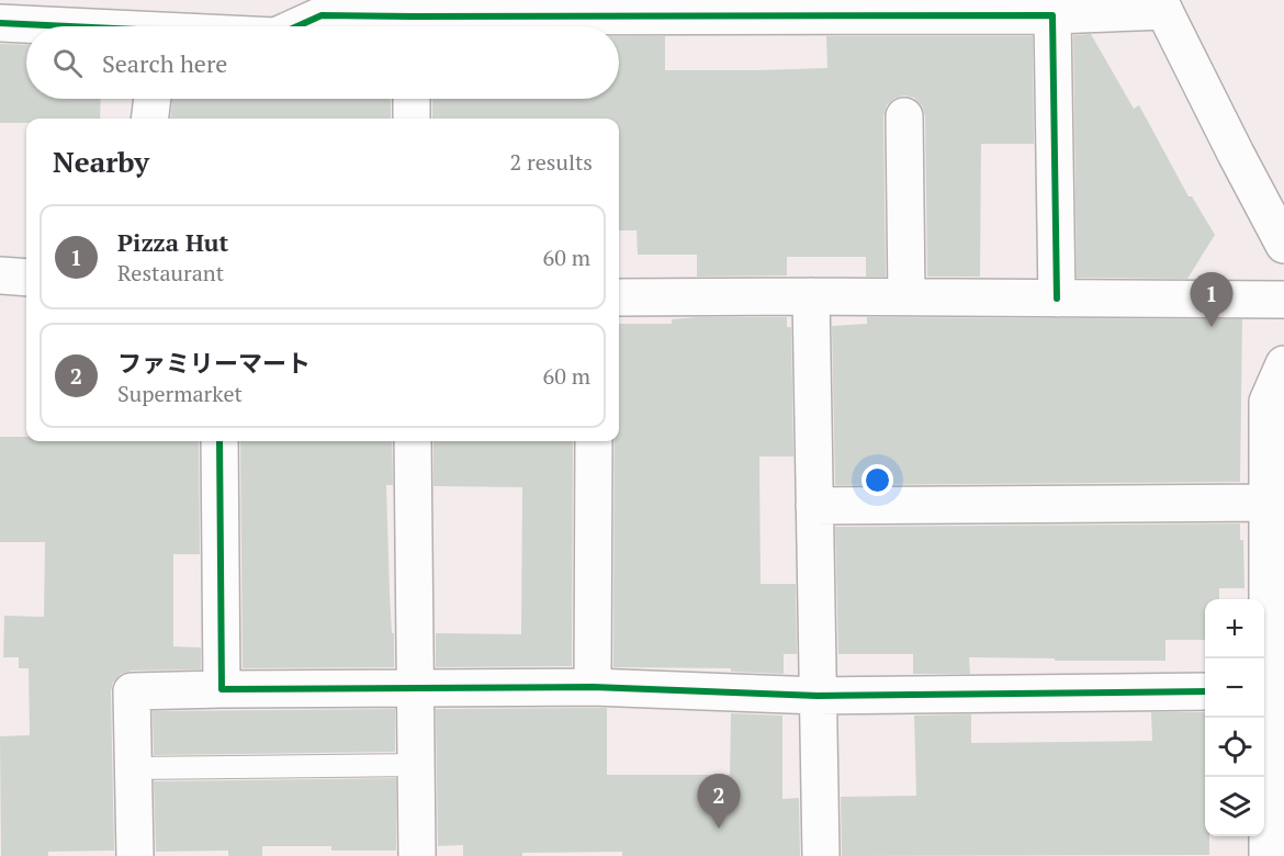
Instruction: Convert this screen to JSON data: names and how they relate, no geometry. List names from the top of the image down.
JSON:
{
  "page": {
    "search": "Search here",
    "heading": ["Nearby", "2 results"],
    "list": [
      {
        "mark": "1",
        "name": "Pizza Hut",
        "note": "Restaurant",
        "value": "60 m"
      },
      {
        "mark": "2",
        "name": "ファミリーマート",
        "note": "Supermarket",
        "value": "60 m"
      }
    ],
    "pins": ["1", "2"],
    "map_buttons": ["+", "−"]
  }
}
